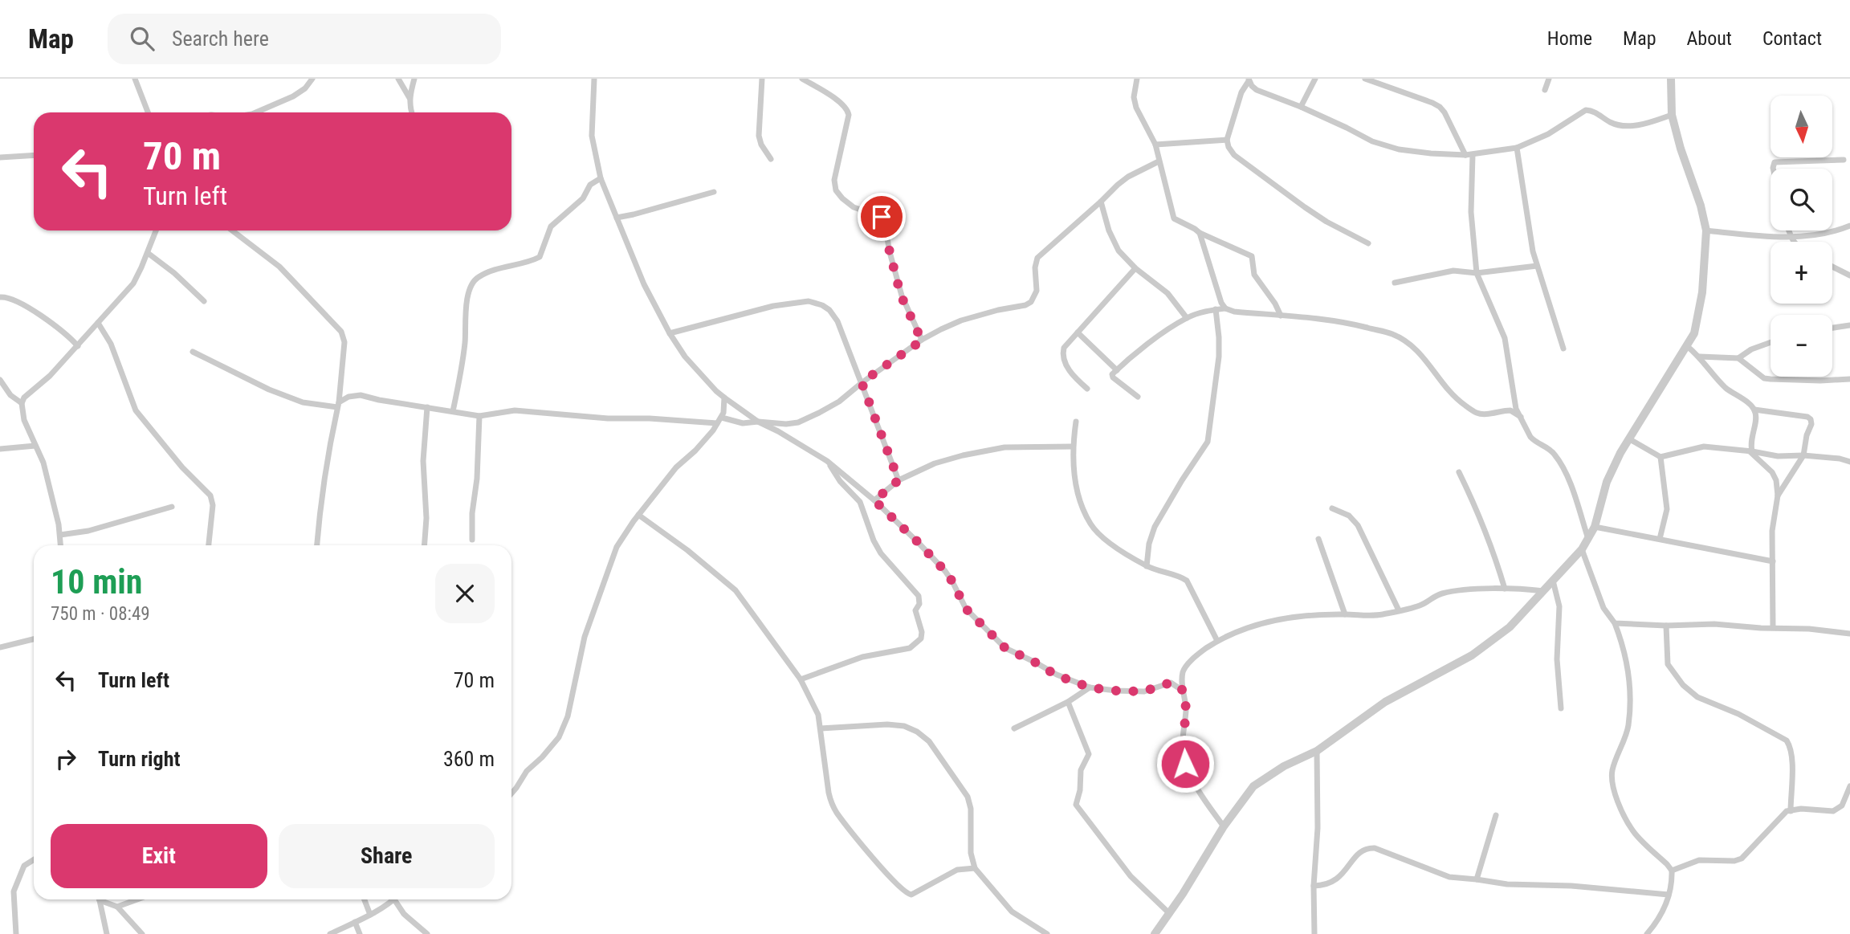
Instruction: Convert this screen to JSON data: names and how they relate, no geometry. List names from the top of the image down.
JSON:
{
  "north": "bottom",
  "page": {
    "header": "Map",
    "search": "Search here",
    "nav": [
      "Home",
      "Map",
      "About",
      "Contact"
    ],
    "map_buttons": ["+", "−"],
    "turn": ["70 m", "Turn left"],
    "heading": ["10 min", "750 m · 08:49"],
    "list": [
      {
        "name": "Turn left",
        "value": "70 m"
      },
      {
        "name": "Turn right",
        "value": "360 m"
      }
    ],
    "buttons": ["Exit", "Share"]
  }
}
